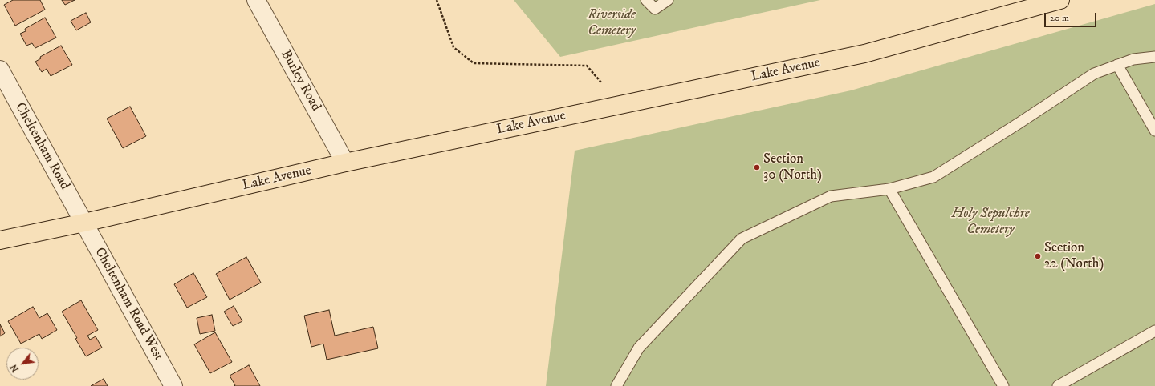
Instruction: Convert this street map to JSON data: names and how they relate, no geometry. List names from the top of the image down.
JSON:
{
  "streets": {
    "main road": ["Lake Avenue"],
    "street": ["Burley Road", "Cheltenham Road", "Cheltenham Road West"]
  },
  "crossings": [
    ["Lake Avenue", "Burley Road"],
    ["Lake Avenue", "Cheltenham Road"],
    ["Lake Avenue", "Cheltenham Road West"],
    ["Cheltenham Road", "Cheltenham Road West"]
  ],
  "parks": ["Riverside Cemetery", "Holy Sepulchre Cemetery"],
  "places": ["Section 30 (North)", "Section 22 (North)"],
  "scale_bar": "20 m",
  "north": "bottom left"
}
